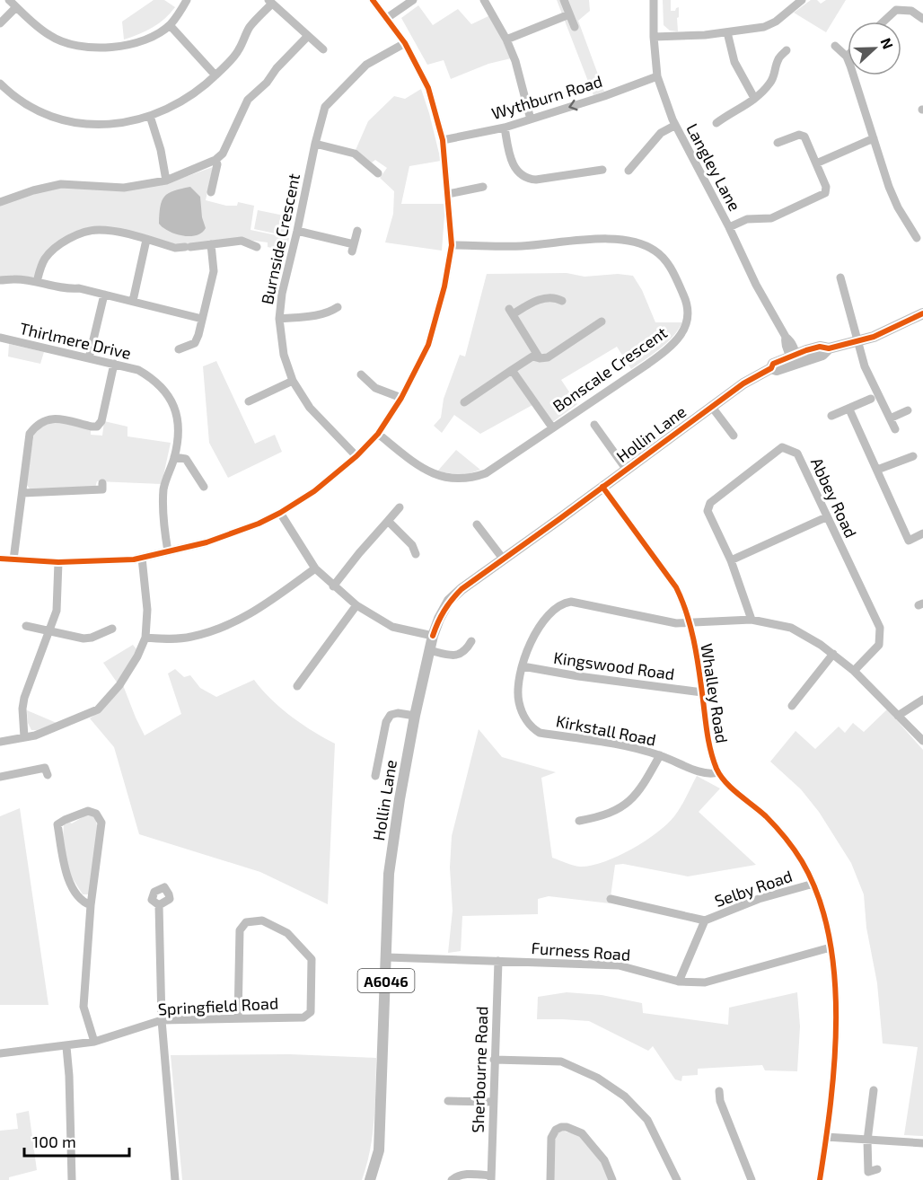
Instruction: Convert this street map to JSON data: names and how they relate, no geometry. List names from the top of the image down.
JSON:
{
  "streets": {
    "main road": ["Hollin Lane", "A6046"],
    "street": [
      "Wythburn Road",
      "Langley Lane",
      "Burnside Crescent",
      "Thirlmere Drive",
      "Bonscale Crescent",
      "Abbey Road",
      "Kingswood Road",
      "Whalley Road",
      "Kirkstall Road",
      "Selby Road",
      "Furness Road",
      "Springfield Road",
      "Sherbourne Road"
    ]
  },
  "crossings": [
    ["Wythburn Road", "Langley Lane"],
    ["Langley Lane", "Hollin Lane"],
    ["Hollin Lane", "Whalley Road"],
    ["Hollin Lane", "Furness Road"],
    ["Kingswood Road", "Whalley Road"],
    ["Kingswood Road", "Kirkstall Road"],
    ["Whalley Road", "Kirkstall Road"],
    ["Whalley Road", "Selby Road"],
    ["Whalley Road", "Furness Road"],
    ["Selby Road", "Furness Road"],
    ["Furness Road", "Sherbourne Road"]
  ],
  "one_way": ["Wythburn Road"],
  "scale_bar": "100 m",
  "north": "right"
}
